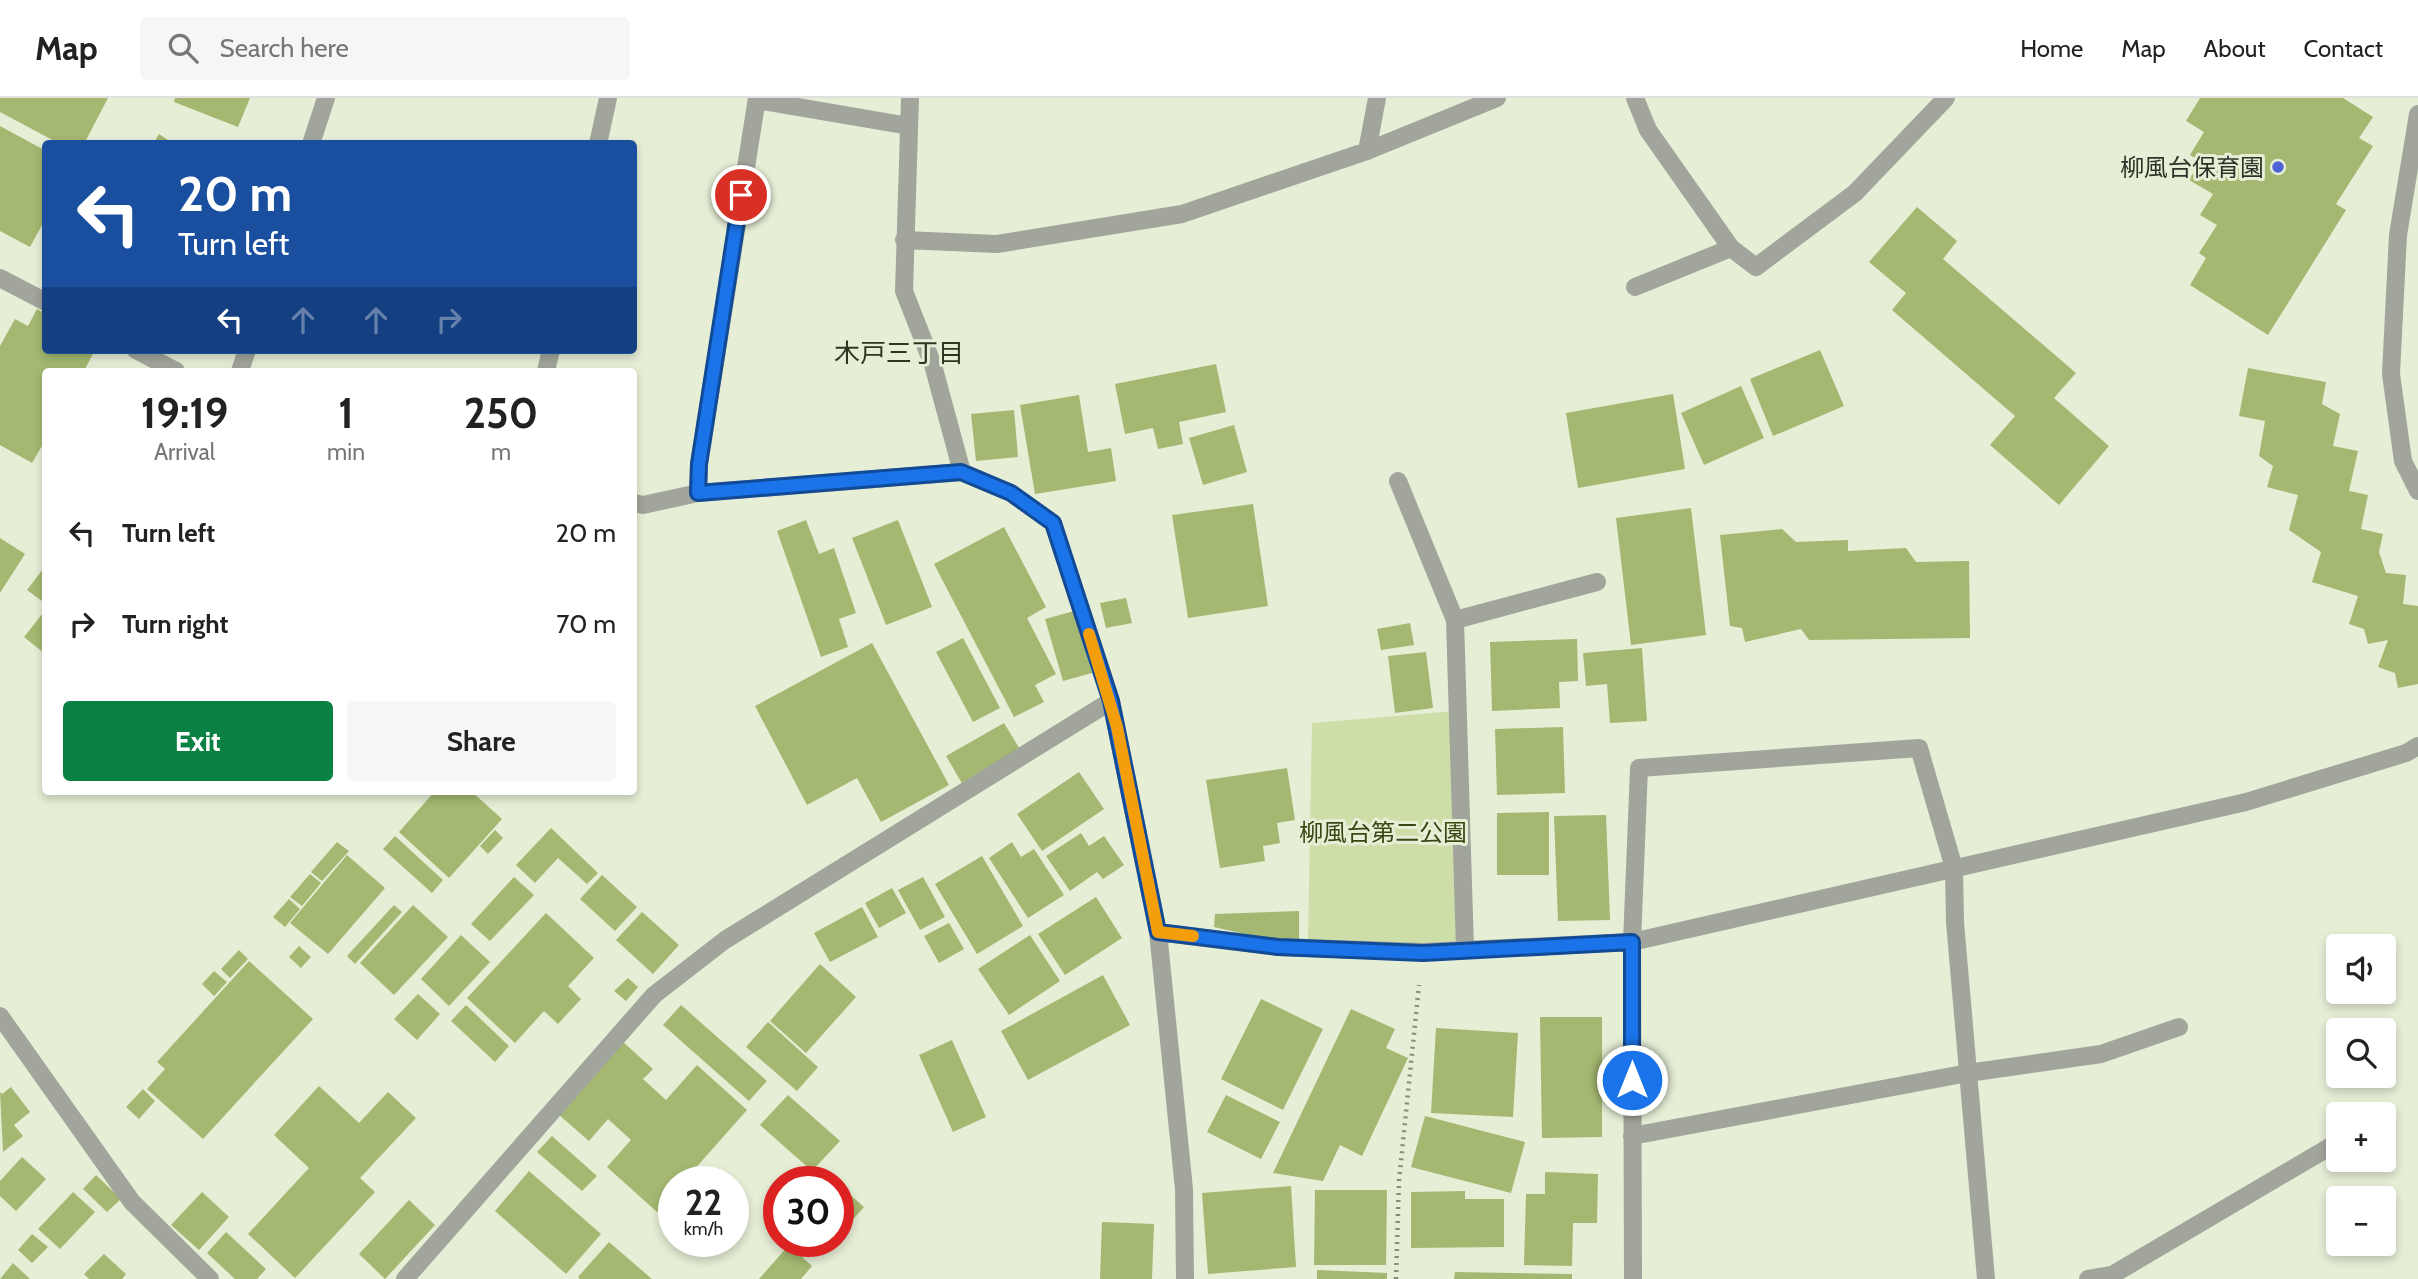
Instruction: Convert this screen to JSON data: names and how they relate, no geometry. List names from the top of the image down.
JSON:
{
  "districts": ["木戸三丁目"],
  "parks": ["柳風台第二公園"],
  "places": ["柳風台保育園"],
  "page": {
    "header": "Map",
    "search": "Search here",
    "nav": [
      "Home",
      "Map",
      "About",
      "Contact"
    ],
    "turn": ["20 m", "Turn left"],
    "eta": [
      "19:19",
      "Arrival",
      "1",
      "min",
      "250",
      "m"
    ],
    "list": [
      {
        "name": "Turn left",
        "value": "20 m"
      },
      {
        "name": "Turn right",
        "value": "70 m"
      }
    ],
    "buttons": ["Exit", "Share"],
    "map_buttons": ["+", "−"],
    "speed": "22 km/h",
    "limit": "30"
  }
}
